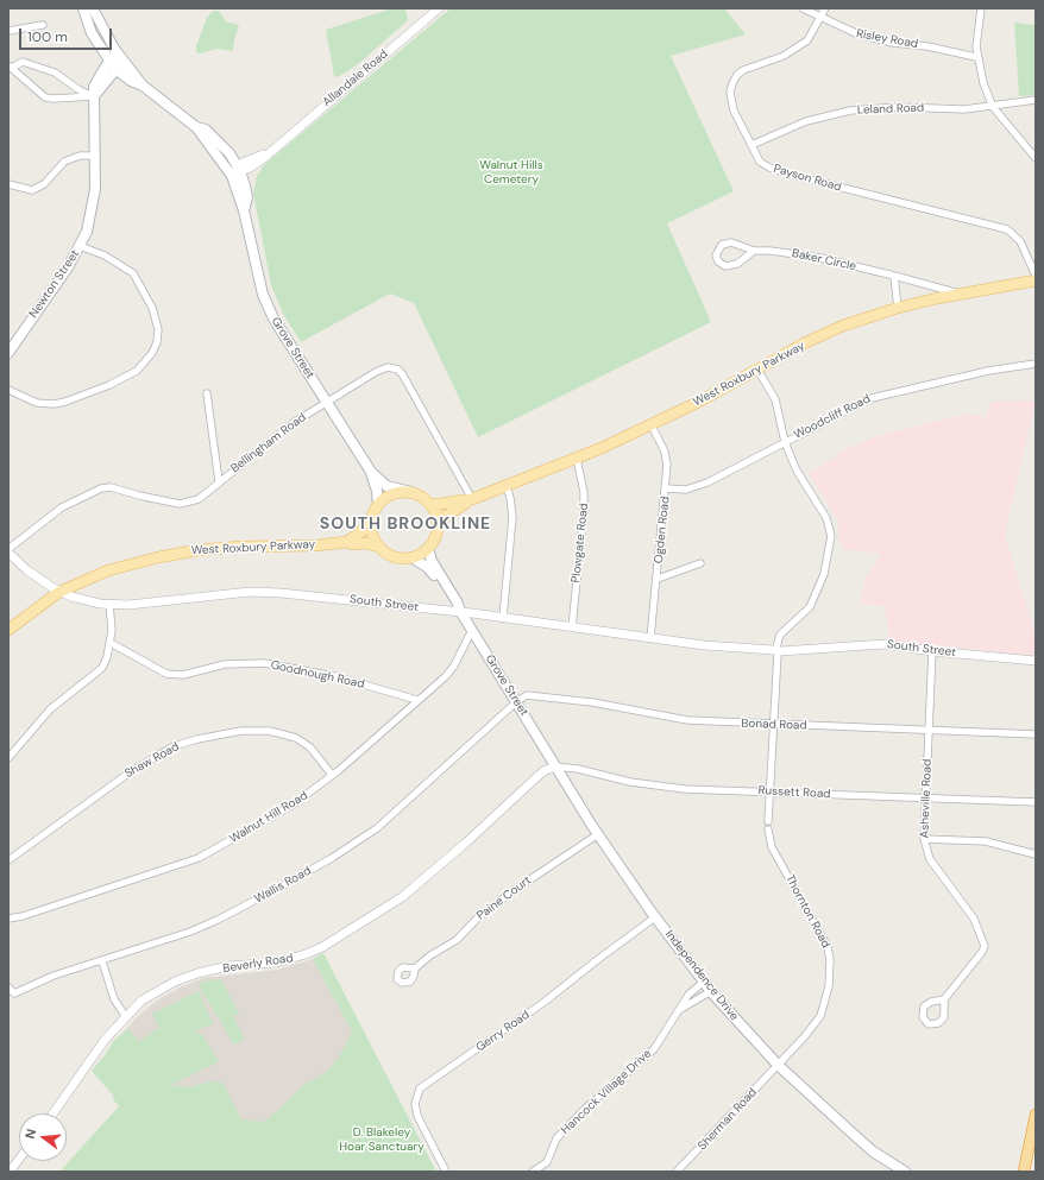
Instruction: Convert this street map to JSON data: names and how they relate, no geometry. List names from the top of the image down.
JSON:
{
  "streets": {
    "main road": [
      "Newton Street",
      "Grove Street",
      "West Roxbury Parkway",
      "Independence Drive"
    ],
    "street": [
      "Risley Road",
      "Allandale Road",
      "Leland Road",
      "Payson Road",
      "Baker Circle",
      "Woodcliff Road",
      "Bellingham Road",
      "Ogden Road",
      "Plowgate Road",
      "South Street",
      "Goodnough Road",
      "Bonad Road",
      "Shaw Road",
      "Russett Road",
      "Asheville Road",
      "Walnut Hill Road",
      "Wallis Road",
      "Paine Court",
      "Thornton Road",
      "Beverly Road",
      "Gerry Road",
      "Hancock Village Drive",
      "Sherman Road"
    ]
  },
  "crossings": [
    ["Risley Road", "Payson Road"],
    ["Allandale Road", "Grove Street"],
    ["Leland Road", "Payson Road"],
    ["Baker Circle", "West Roxbury Parkway"],
    ["Newton Street", "Grove Street"],
    ["Grove Street", "West Roxbury Parkway"],
    ["Grove Street", "Bellingham Road"],
    ["Grove Street", "South Street"],
    ["Grove Street", "Bonad Road"],
    ["Grove Street", "Russett Road"],
    ["Grove Street", "Walnut Hill Road"],
    ["Grove Street", "Wallis Road"],
    ["Grove Street", "Beverly Road"],
    ["Grove Street", "Independence Drive"],
    ["West Roxbury Parkway", "Bellingham Road"],
    ["West Roxbury Parkway", "Ogden Road"],
    ["West Roxbury Parkway", "Plowgate Road"],
    ["West Roxbury Parkway", "South Street"],
    ["Woodcliff Road", "Ogden Road"],
    ["Bellingham Road", "South Street"],
    ["Ogden Road", "South Street"],
    ["Plowgate Road", "South Street"],
    ["South Street", "Asheville Road"],
    ["South Street", "Thornton Road"],
    ["Goodnough Road", "Walnut Hill Road"],
    ["Bonad Road", "Asheville Road"],
    ["Bonad Road", "Wallis Road"],
    ["Bonad Road", "Thornton Road"],
    ["Shaw Road", "Walnut Hill Road"],
    ["Russett Road", "Asheville Road"],
    ["Russett Road", "Thornton Road"],
    ["Russett Road", "Beverly Road"],
    ["Russett Road", "Independence Drive"],
    ["Paine Court", "Independence Drive"],
    ["Thornton Road", "Independence Drive"],
    ["Thornton Road", "Sherman Road"],
    ["Beverly Road", "Independence Drive"],
    ["Independence Drive", "Gerry Road"],
    ["Independence Drive", "Hancock Village Drive"],
    ["Independence Drive", "Sherman Road"]
  ],
  "districts": ["SOUTH BROOKLINE"],
  "parks": ["Walnut Hills Cemetery", "D. Blakeley Hoar Sanctuary"],
  "scale_bar": "100 m",
  "north": "left"
}
